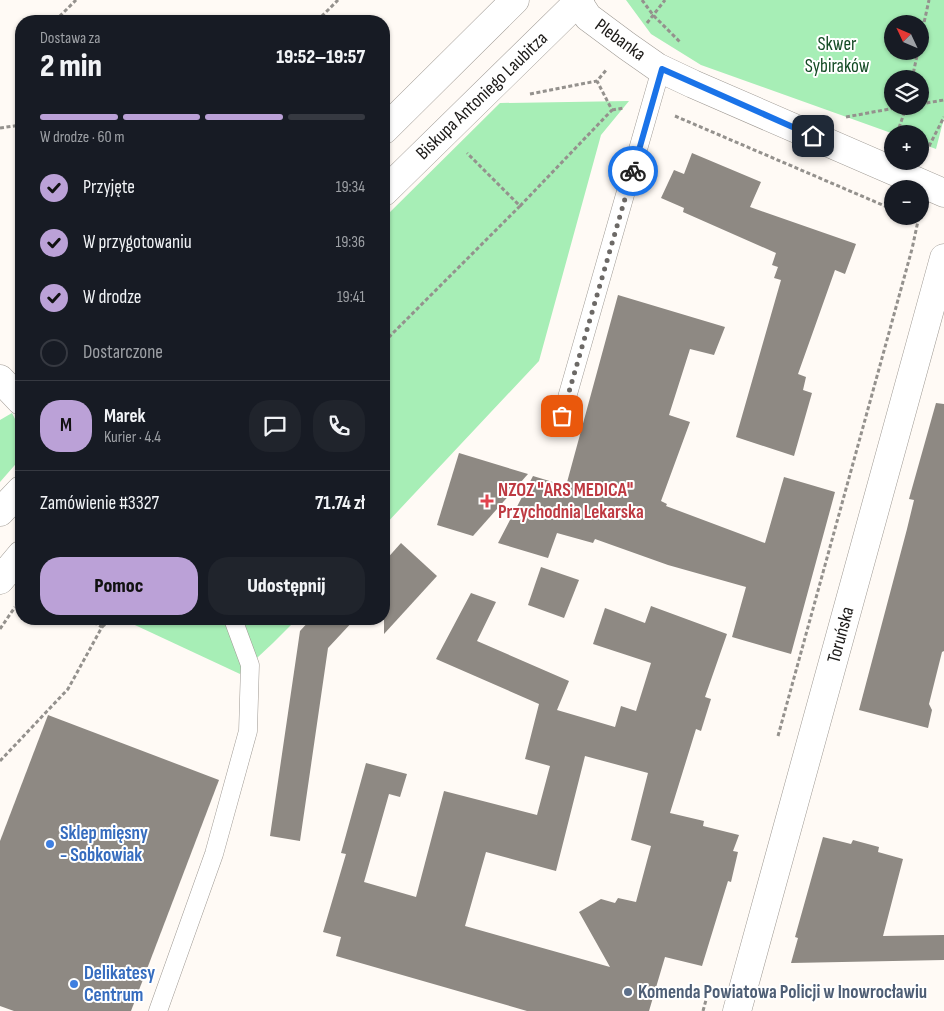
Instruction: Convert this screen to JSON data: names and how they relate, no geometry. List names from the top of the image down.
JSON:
{
  "streets": {
    "street": ["Plebanka", "Biskupa Antoniego Laubitza", "Toruńska"]
  },
  "crossings": [
    ["Plebanka", "Biskupa Antoniego Laubitza"]
  ],
  "parks": ["Skwer Sybiraków"],
  "places": {
    "health": ["NZOZ \"ARS MEDICA\" Przychodnia Lekarska"],
    "other": ["Sklep mięsny - Sobkowiak", "Delikatesy Centrum", "Komenda Powiatowa Policji w Inowrocławiu"]
  },
  "north": "top left",
  "page": {
    "map_buttons": ["+", "−"],
    "heading": ["2 min", "Dostawa za", "19:52–19:57"],
    "panel": [
      "Marek",
      "Kurier · 4.4",
      "Zamówienie #3327",
      "71.74 zł"
    ],
    "bar": "W drodze · 60 m",
    "list": [
      ["Przyjęte", "19:34"],
      ["W przygotowaniu", "19:36"],
      ["W drodze", "19:41"],
      "Dostarczone"
    ],
    "round": "M",
    "buttons": ["Pomoc", "Udostępnij"]
  }
}
